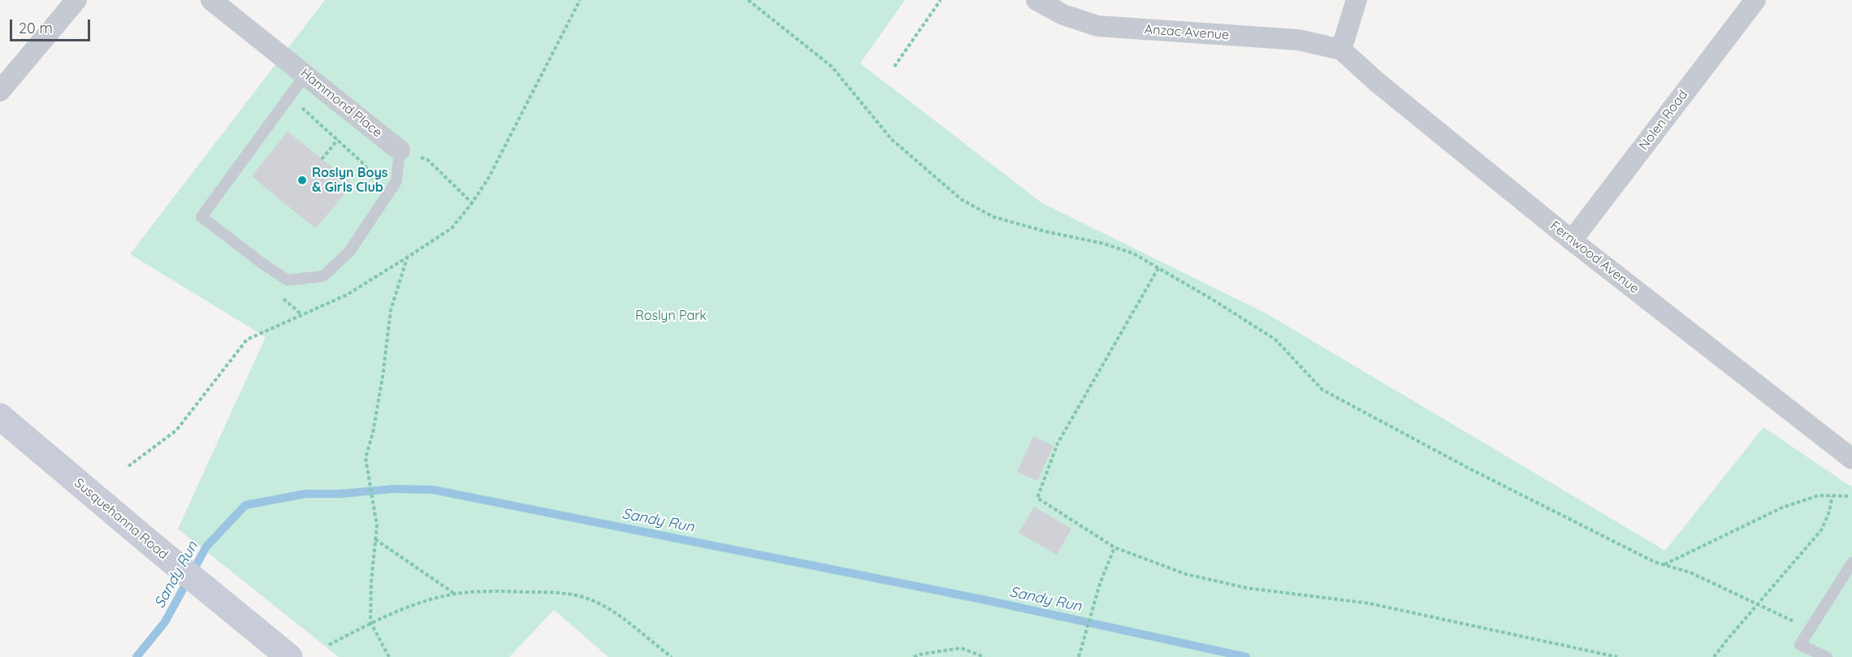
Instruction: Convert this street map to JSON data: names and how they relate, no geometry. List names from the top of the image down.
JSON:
{
  "streets": {
    "main road": ["Susquehanna Road"],
    "street": [
      "Anzac Avenue",
      "Hammond Place",
      "Nolen Road",
      "Fernwood Avenue"
    ]
  },
  "crossings": [
    ["Anzac Avenue", "Fernwood Avenue"],
    ["Nolen Road", "Fernwood Avenue"]
  ],
  "water": ["Sandy Run"],
  "parks": ["Roslyn Park"],
  "places": ["Roslyn Boys & Girls Club"],
  "scale_bar": "20 m"
}
